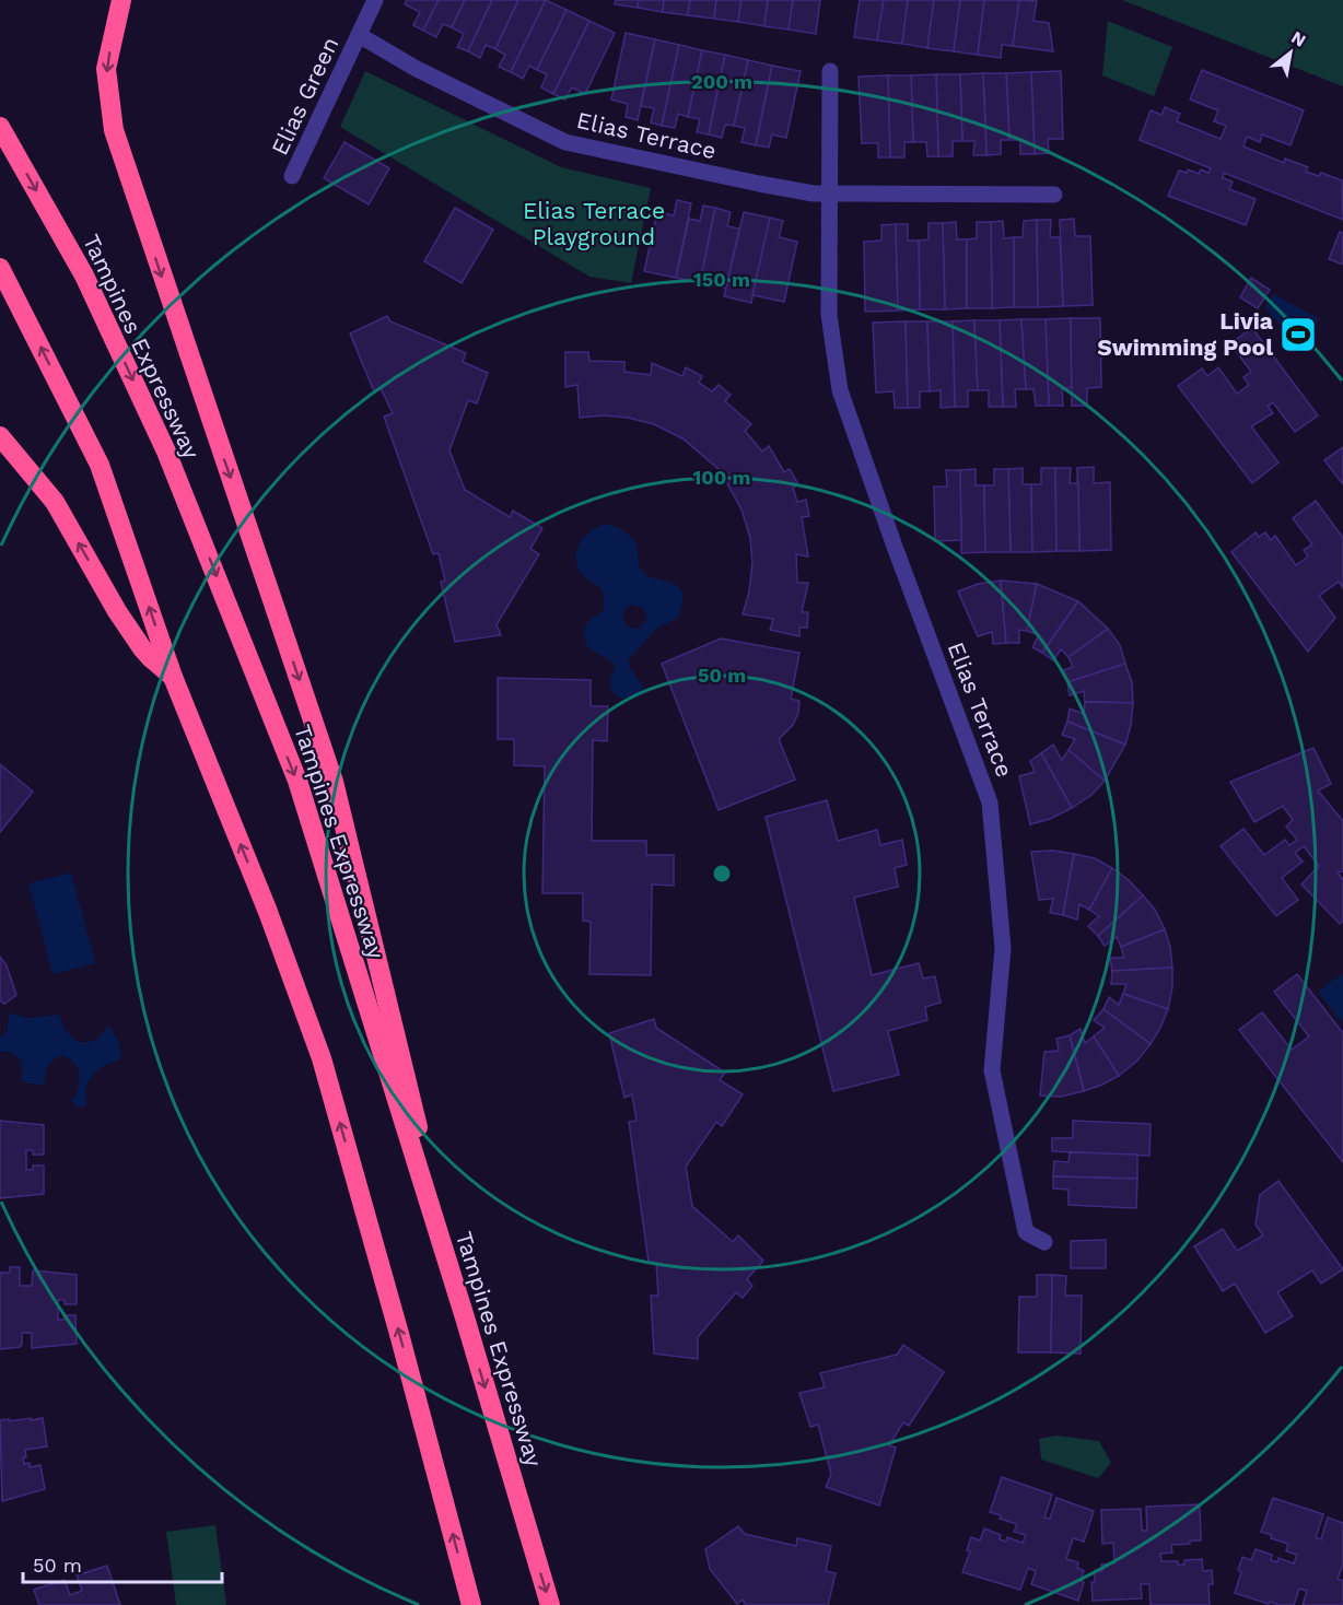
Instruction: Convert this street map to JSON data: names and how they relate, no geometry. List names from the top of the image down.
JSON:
{
  "streets": {
    "highway": ["Tampines Expressway"],
    "street": ["Elias Green", "Elias Terrace"]
  },
  "crossings": [
    ["Elias Green", "Elias Terrace"]
  ],
  "parks": ["Elias Terrace Playground"],
  "places": {
    "sports": ["Livia Swimming Pool"]
  },
  "scale_bar": "50 m",
  "north": "top right",
  "rings": [
    "200 m",
    "150 m",
    "100 m",
    "50 m"
  ]
}
